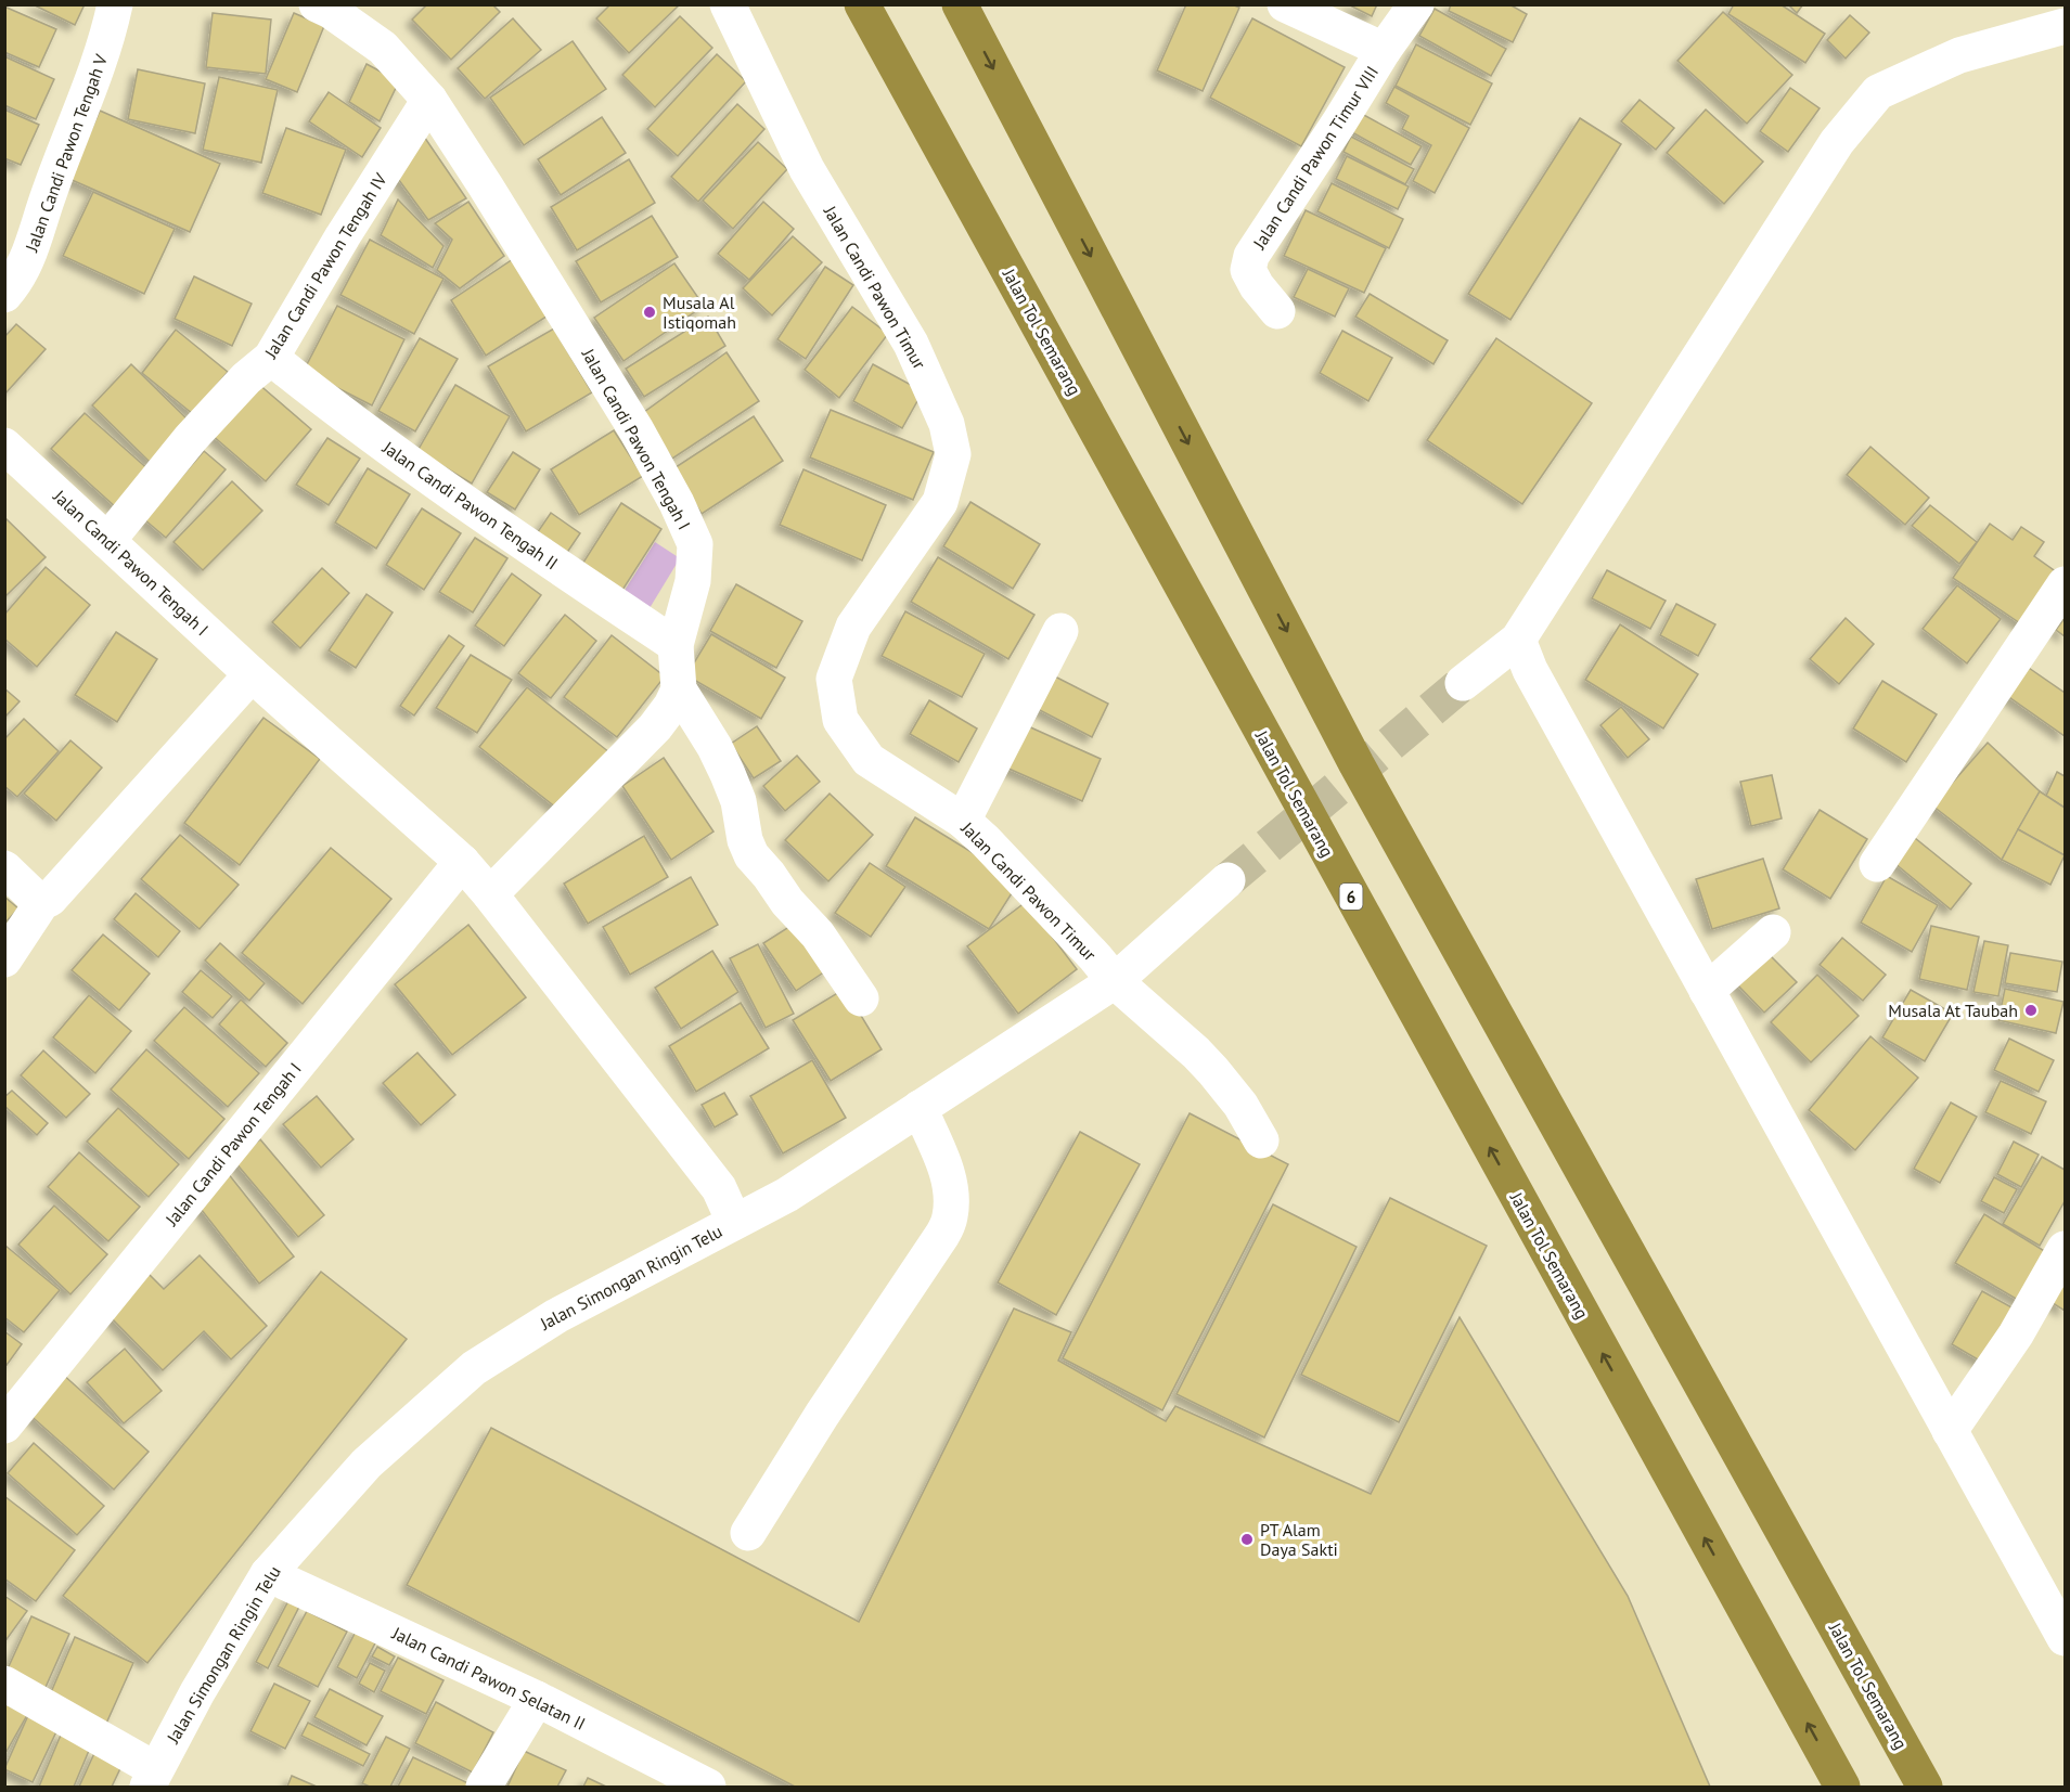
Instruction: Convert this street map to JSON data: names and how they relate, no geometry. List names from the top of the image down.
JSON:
{
  "streets": {
    "highway": ["Jalan Tol Semarang", "6"],
    "street": [
      "Jalan Candi Pawon Tengah V",
      "Jalan Candi Pawon Timur VIII",
      "Jalan Candi Pawon Tengah IV",
      "Jalan Candi Pawon Timur",
      "Jalan Candi Pawon Tengah I",
      "Jalan Candi Pawon Tengah II",
      "Jalan Simongan Ringin Telu",
      "Jalan Candi Pawon Selatan II"
    ]
  },
  "crossings": [
    ["Jalan Candi Pawon Tengah IV", "Jalan Candi Pawon Tengah I"],
    ["Jalan Candi Pawon Tengah IV", "Jalan Candi Pawon Tengah II"],
    ["Jalan Candi Pawon Timur", "Jalan Simongan Ringin Telu"],
    ["Jalan Candi Pawon Tengah I", "Jalan Candi Pawon Tengah II"],
    ["Jalan Candi Pawon Tengah I", "Jalan Simongan Ringin Telu"],
    ["Jalan Simongan Ringin Telu", "Jalan Candi Pawon Selatan II"]
  ],
  "places": ["Musala Al Istiqomah", "Musala At Taubah", "PT Alam Daya Sakti"]
}
